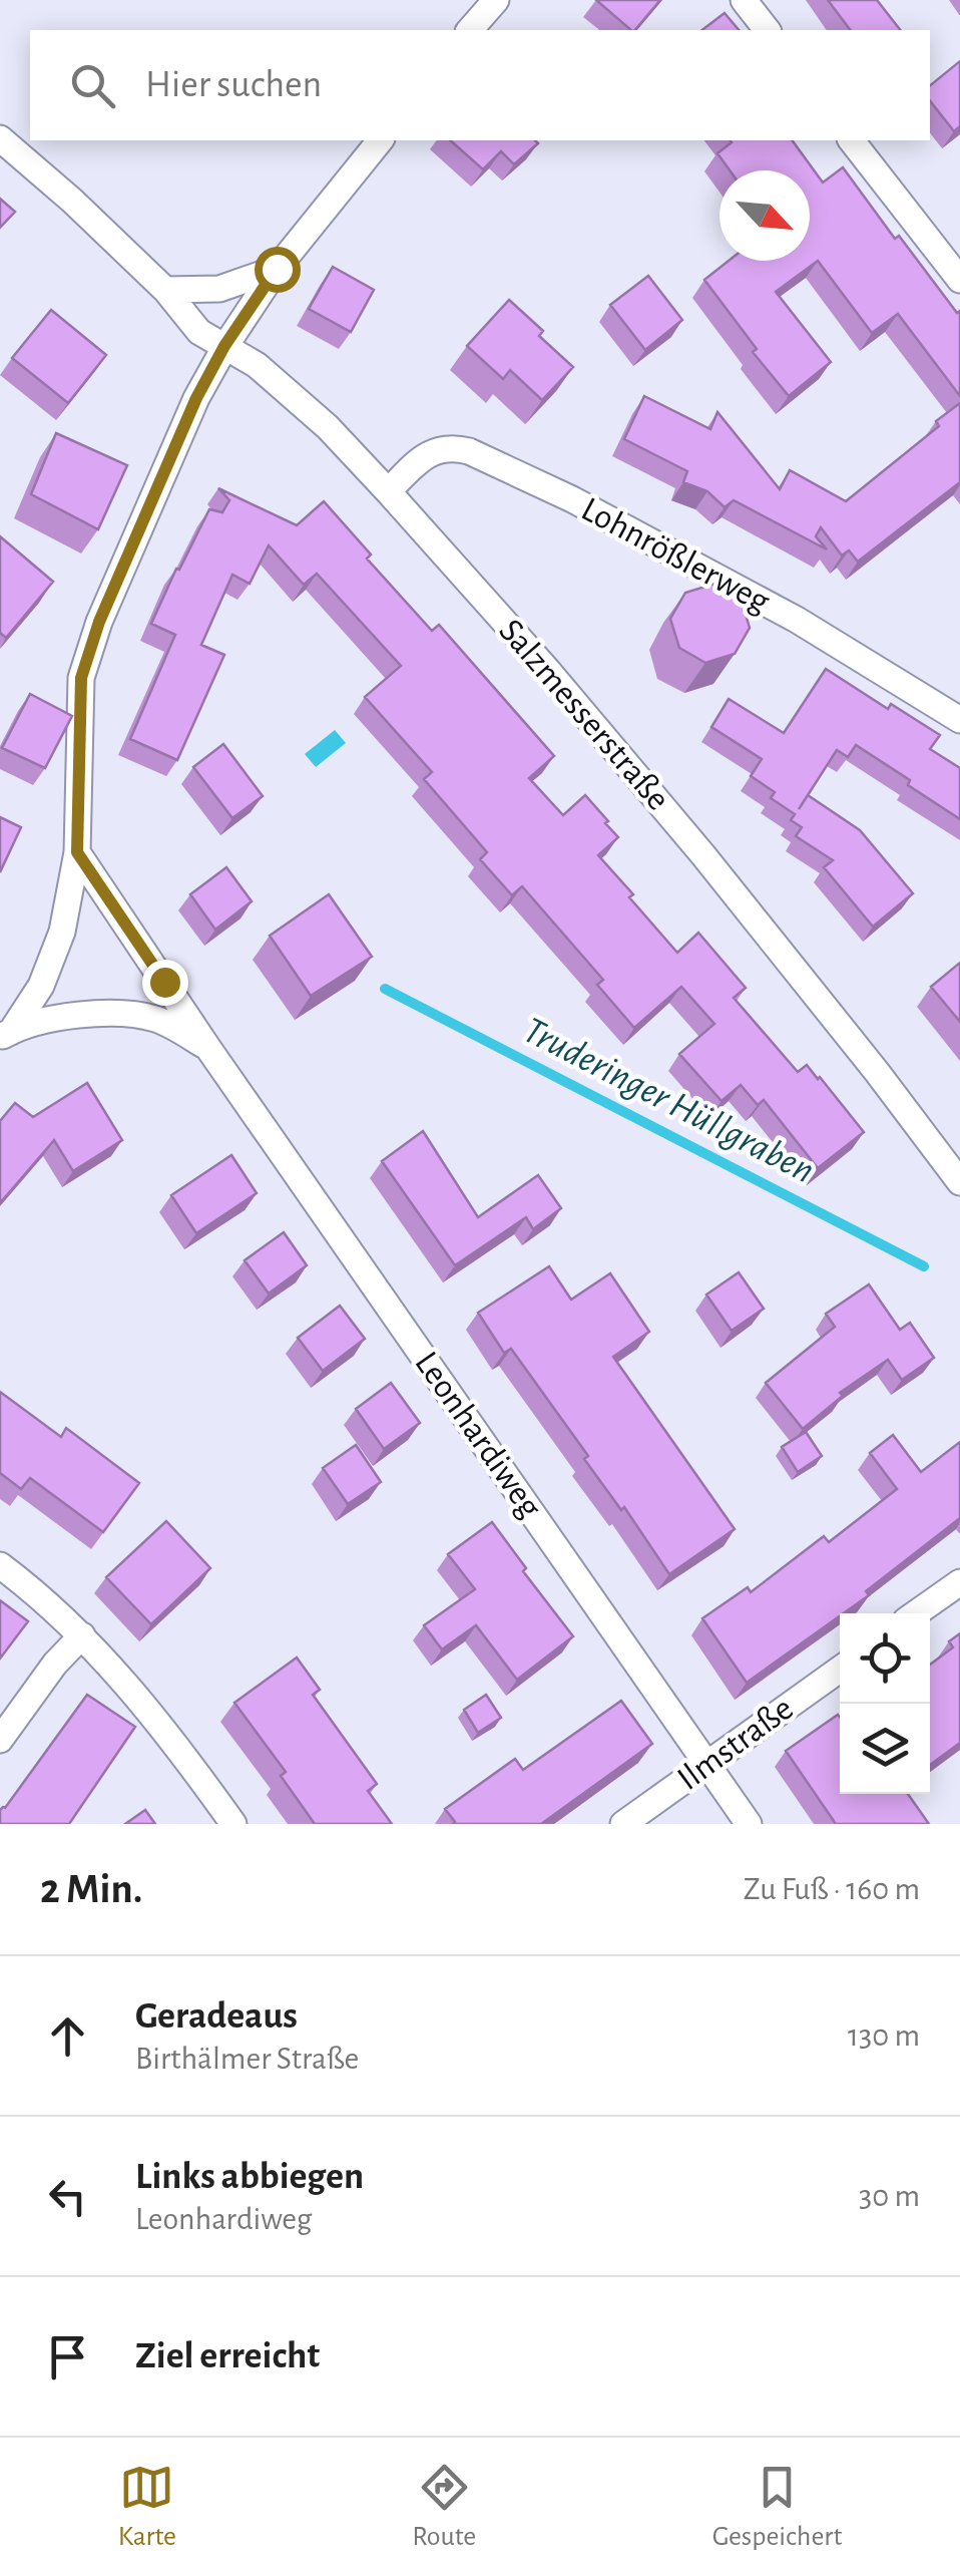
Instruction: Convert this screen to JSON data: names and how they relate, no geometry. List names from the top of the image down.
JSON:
{
  "streets": {
    "street": [
      "Lohnrößlerweg",
      "Salzmesserstraße",
      "Leonhardiweg",
      "Ilmstraße"
    ]
  },
  "crossings": [
    ["Lohnrößlerweg", "Salzmesserstraße"],
    ["Leonhardiweg", "Ilmstraße"]
  ],
  "water": ["Truderinger Hüllgraben"],
  "north": "bottom right",
  "page": {
    "search": "Hier suchen",
    "heading": ["2 Min.", "Zu Fuß · 160 m"],
    "list": [
      ["Geradeaus", "Birthälmer Straße", "130 m"],
      ["Links abbiegen", "Leonhardiweg", "30 m"],
      "Ziel erreicht"
    ],
    "nav": ["Karte", "Route", "Gespeichert"]
  }
}
